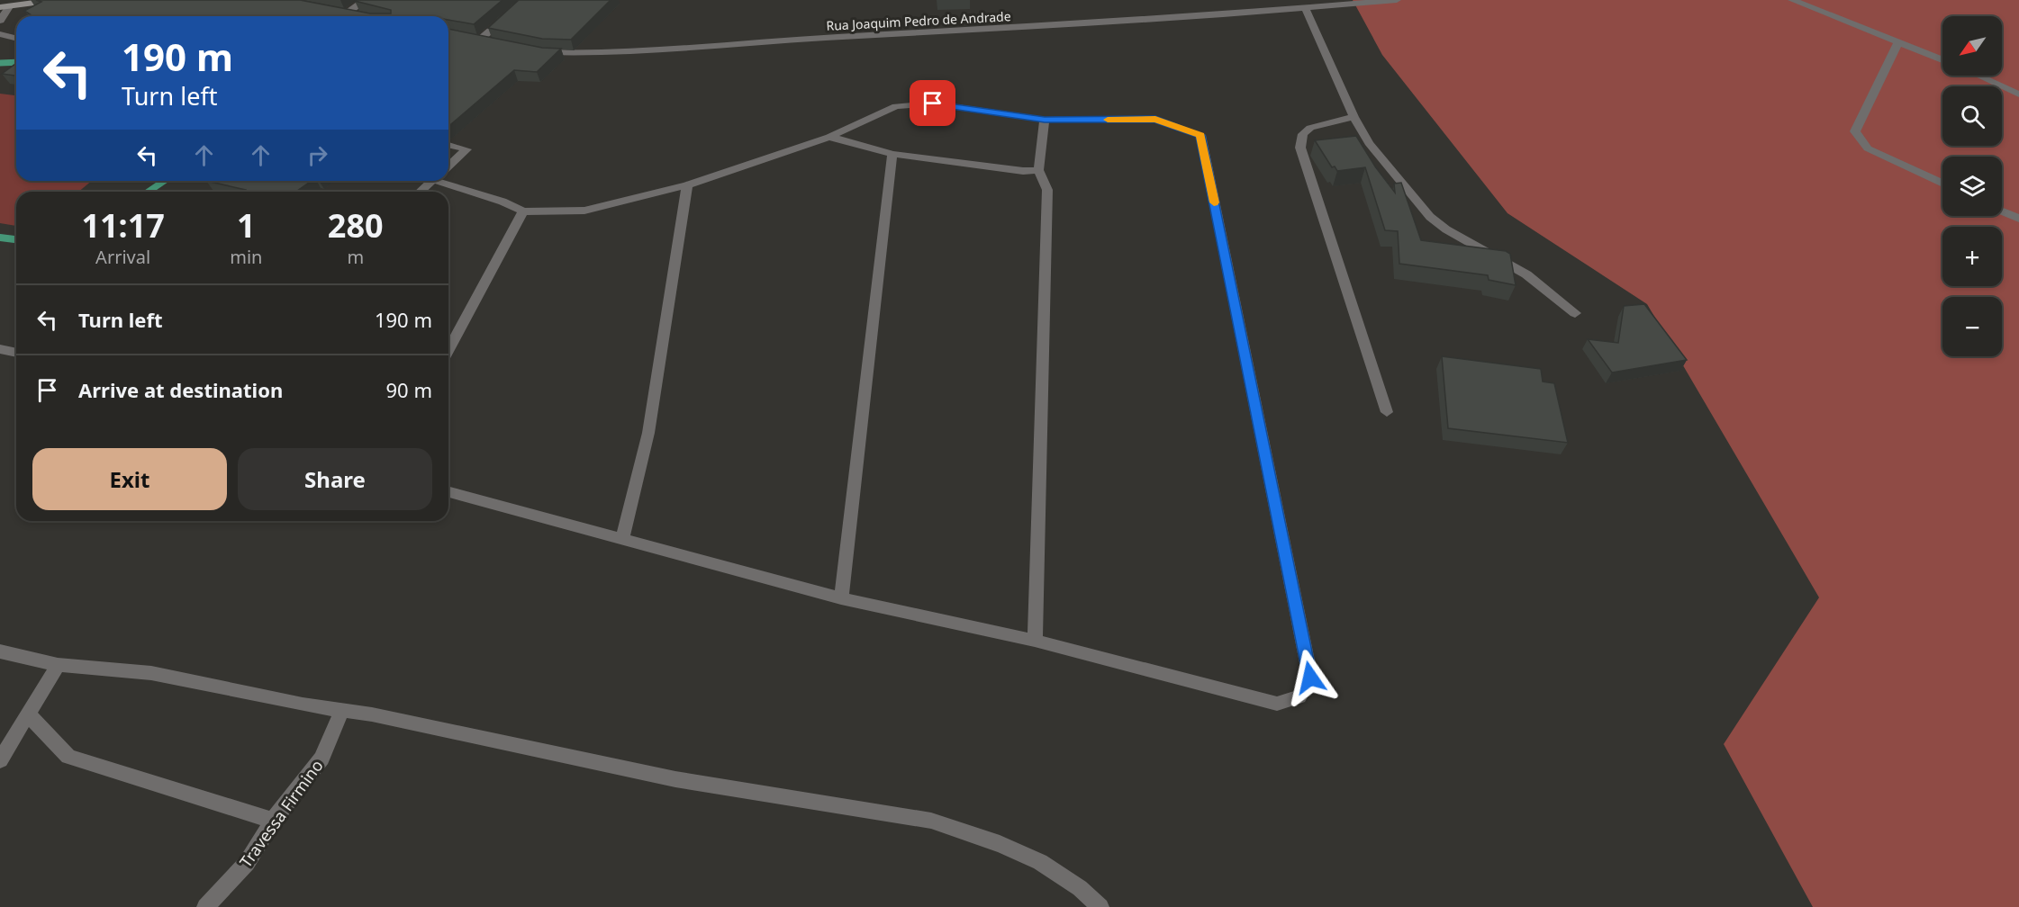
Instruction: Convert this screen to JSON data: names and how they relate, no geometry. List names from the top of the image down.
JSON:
{
  "streets": {
    "street": ["Rua Joaquim Pedro de Andrade", "Travessa Firmino"]
  },
  "north": "bottom left",
  "page": {
    "map_buttons": ["+", "−"],
    "turn": ["190 m", "Turn left"],
    "eta": [
      "11:17",
      "Arrival",
      "1",
      "min",
      "280",
      "m"
    ],
    "list": [
      {
        "name": "Turn left",
        "value": "190 m"
      },
      {
        "name": "Arrive at destination",
        "value": "90 m"
      }
    ],
    "buttons": ["Exit", "Share"]
  }
}
